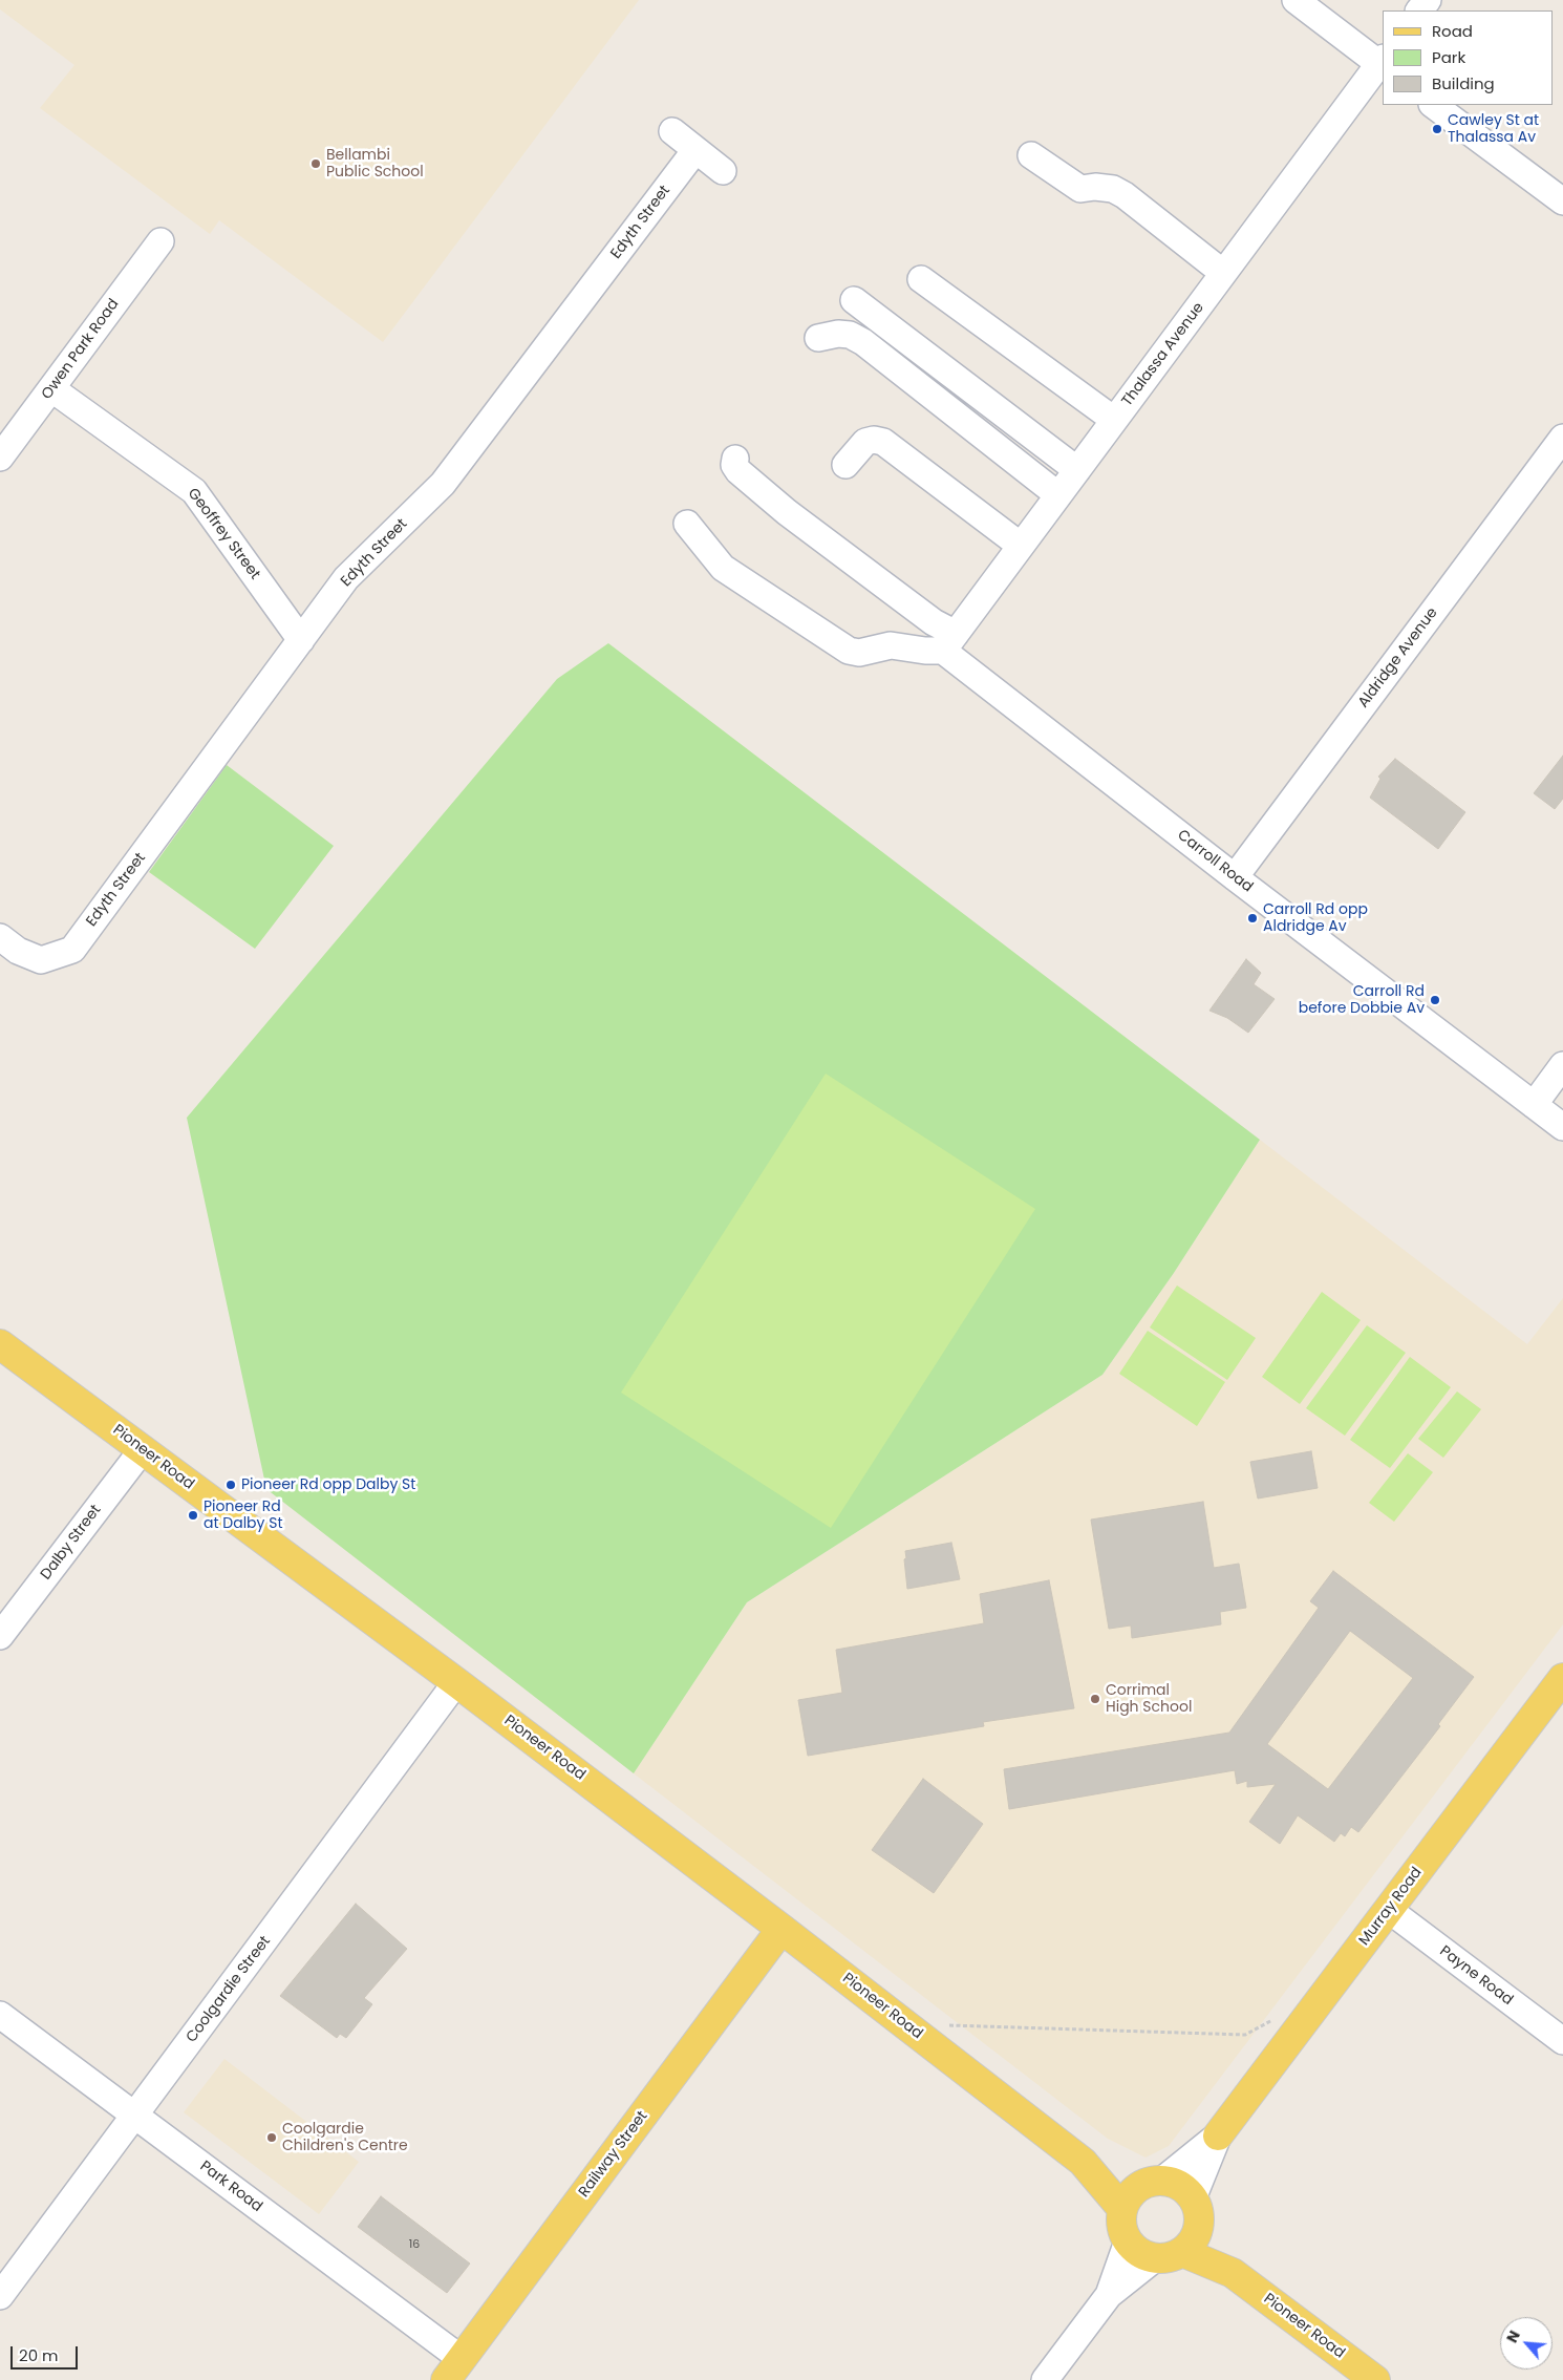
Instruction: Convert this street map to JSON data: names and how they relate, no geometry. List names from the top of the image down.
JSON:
{
  "streets": {
    "main road": ["Pioneer Road", "Murray Road", "Railway Street"],
    "street": [
      "Edyth Street",
      "Owen Park Road",
      "Thalassa Avenue",
      "Geoffrey Street",
      "Aldridge Avenue",
      "Carroll Road",
      "Dalby Street",
      "Payne Road",
      "Coolgardie Street",
      "Park Road"
    ]
  },
  "crossings": [
    ["Edyth Street", "Geoffrey Street"],
    ["Owen Park Road", "Geoffrey Street"],
    ["Thalassa Avenue", "Carroll Road"],
    ["Aldridge Avenue", "Carroll Road"],
    ["Pioneer Road", "Dalby Street"],
    ["Pioneer Road", "Murray Road"],
    ["Pioneer Road", "Coolgardie Street"],
    ["Pioneer Road", "Railway Street"],
    ["Murray Road", "Payne Road"],
    ["Coolgardie Street", "Park Road"],
    ["Railway Street", "Park Road"]
  ],
  "places": [
    "Cawley St at Thalassa Av",
    "Bellambi Public School",
    "Carroll Rd opp Aldridge Av",
    "Carroll Rd before Dobbie Av",
    "Pioneer Rd opp Dalby St",
    "Pioneer Rd at Dalby St",
    "Corrimal High School",
    "Coolgardie Children's Centre"
  ],
  "house_numbers": ["16"],
  "legend": ["Road", "Park", "Building"],
  "scale_bar": "20 m",
  "north": "top left"
}
